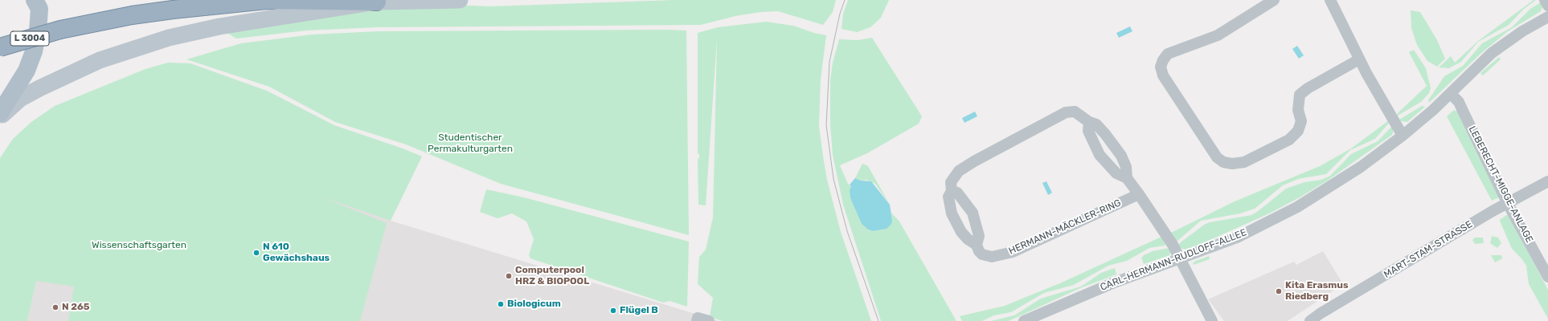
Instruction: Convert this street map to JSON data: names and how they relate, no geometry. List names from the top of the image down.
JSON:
{
  "streets": {
    "highway": ["L 3004"],
    "street": [
      "LEBERECHT-MIGGE-ANLAGE",
      "HERMANN-MÄCKLER-RING",
      "MART-STAM-STRASSE",
      "CARL-HERMANN-RUDLOFF-ALLEE"
    ]
  },
  "crossings": [
    ["LEBERECHT-MIGGE-ANLAGE", "MART-STAM-STRASSE"],
    ["LEBERECHT-MIGGE-ANLAGE", "CARL-HERMANN-RUDLOFF-ALLEE"],
    ["HERMANN-MÄCKLER-RING", "CARL-HERMANN-RUDLOFF-ALLEE"]
  ],
  "parks": ["Studentischer Permakulturgarten", "Wissenschaftsgarten"],
  "places": [
    "N 610 Gewächshaus",
    "Computerpool HRZ & BIOPOOL",
    "Kita Erasmus Riedberg",
    "Biologicum",
    "N 265",
    "Flügel B"
  ]
}
